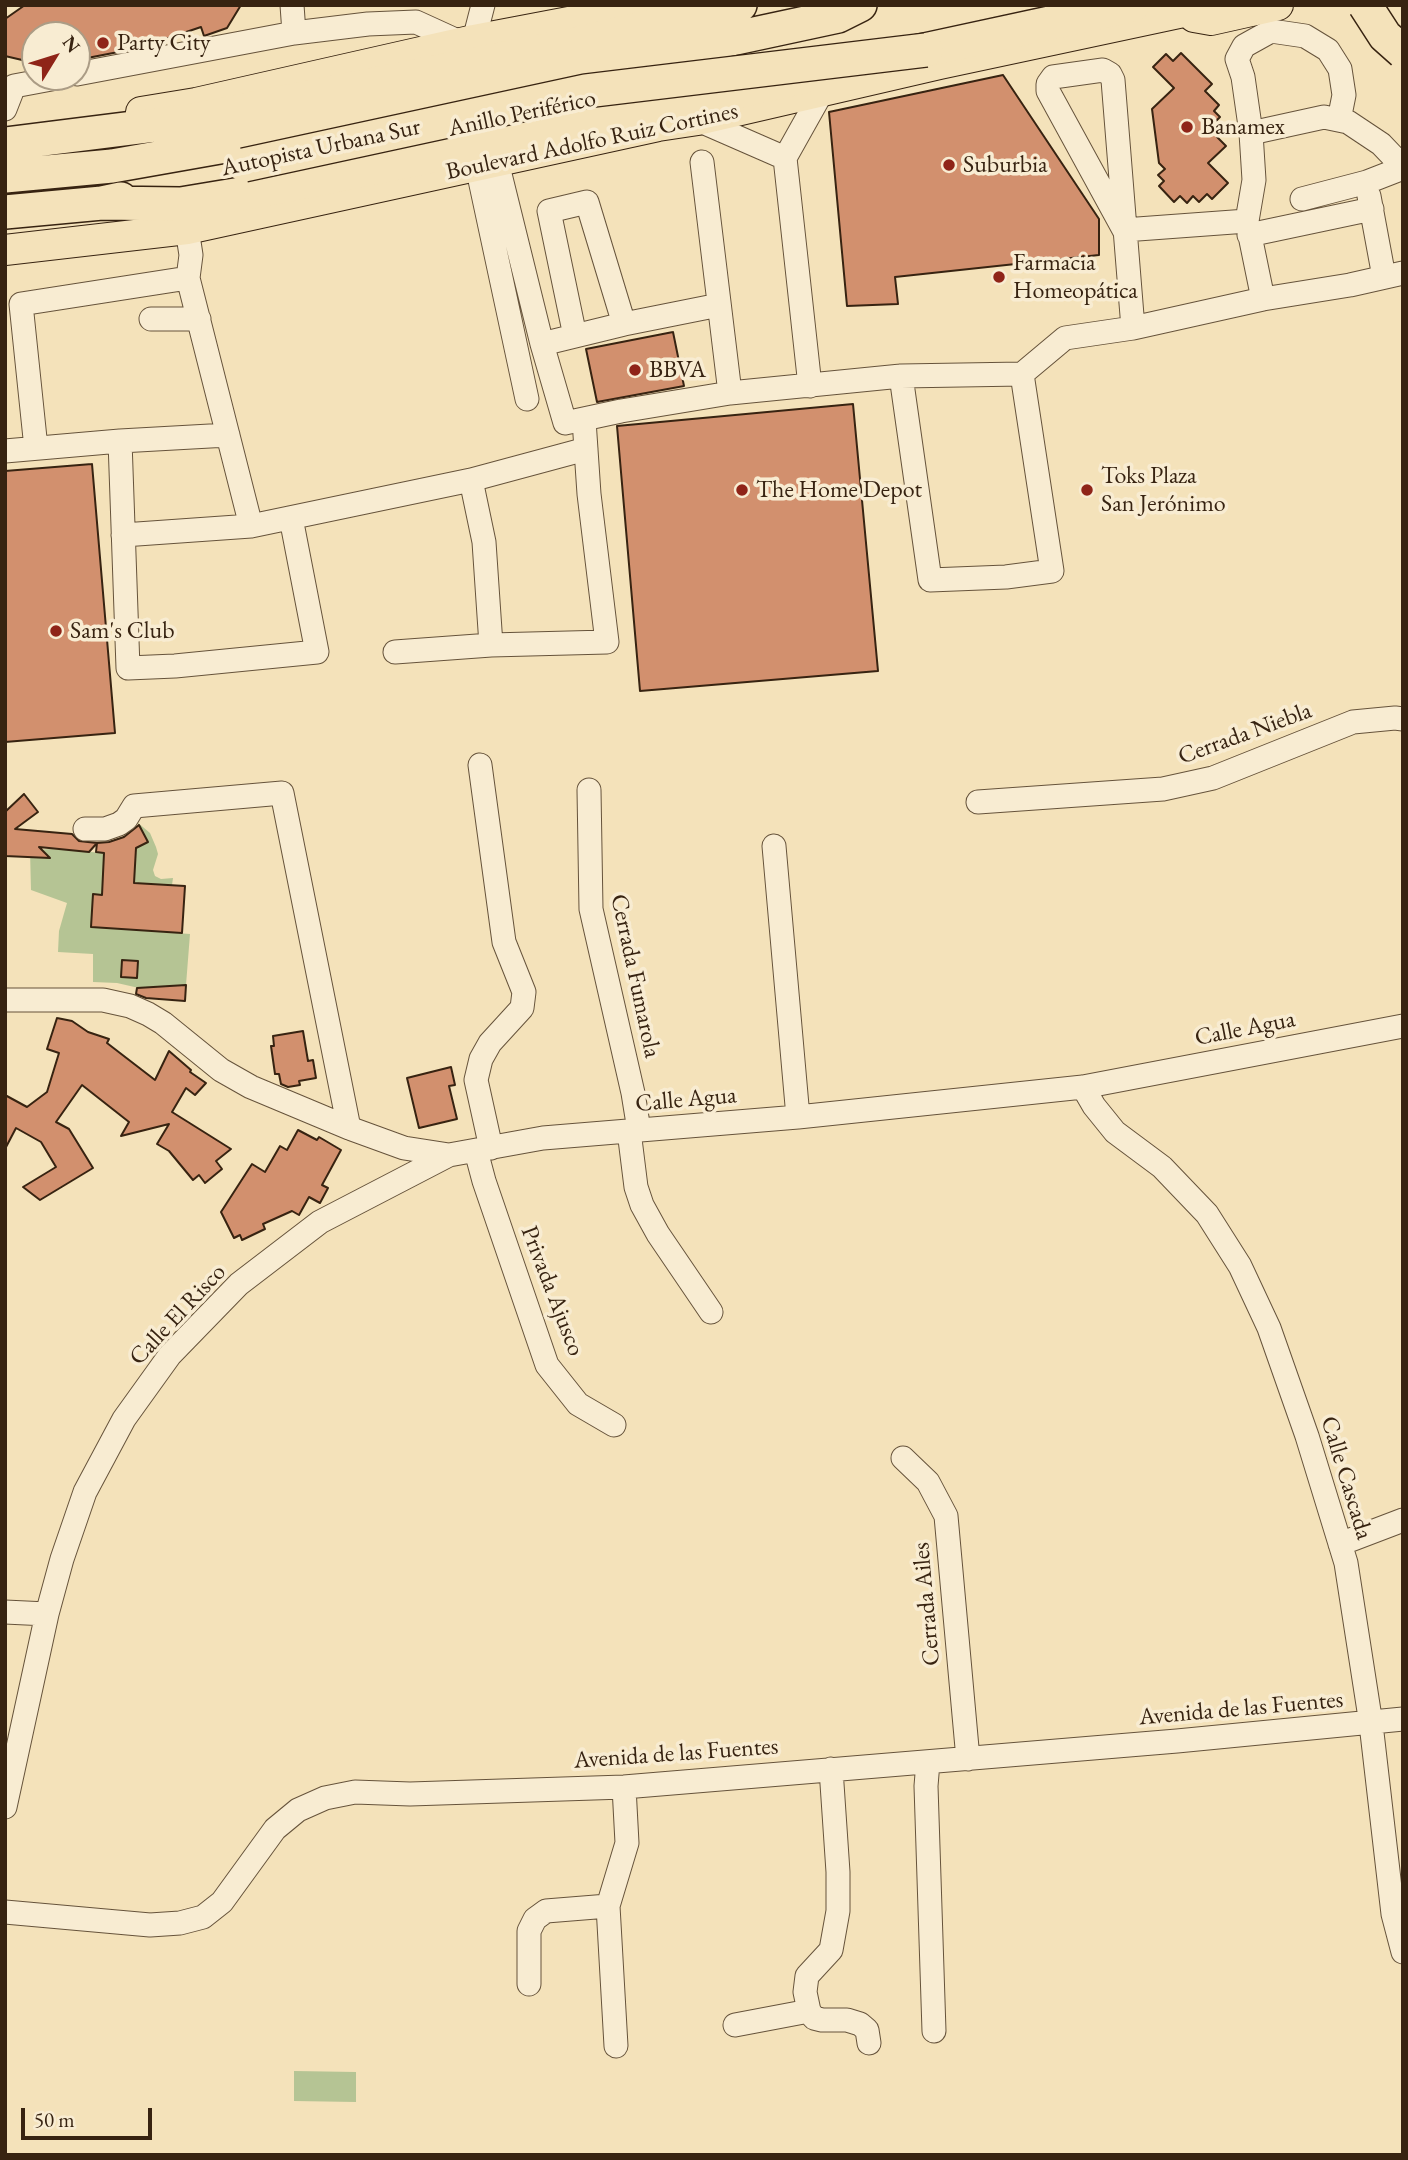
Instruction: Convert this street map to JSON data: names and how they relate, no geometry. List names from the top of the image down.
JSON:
{
  "streets": {
    "highway": ["Anillo Periférico", "Autopista Urbana Sur"],
    "main road": ["Boulevard Adolfo Ruiz Cortines"],
    "street": [
      "Cerrada Niebla",
      "Cerrada Fumarola",
      "Calle Agua",
      "Privada Ajusco",
      "Calle El Risco",
      "Calle Cascada",
      "Cerrada Ailes",
      "Avenida de las Fuentes"
    ]
  },
  "crossings": [
    ["Cerrada Fumarola", "Calle Agua"],
    ["Calle Agua", "Privada Ajusco"],
    ["Calle Agua", "Calle El Risco"],
    ["Calle Agua", "Calle Cascada"],
    ["Calle Cascada", "Avenida de las Fuentes"],
    ["Cerrada Ailes", "Avenida de las Fuentes"]
  ],
  "places": [
    "Party City",
    "Banamex",
    "Suburbia",
    "Farmacia Homeopática",
    "BBVA",
    "The Home Depot",
    "Toks Plaza San Jerónimo",
    "Sam's Club"
  ],
  "scale_bar": "50 m",
  "north": "top right"
}
